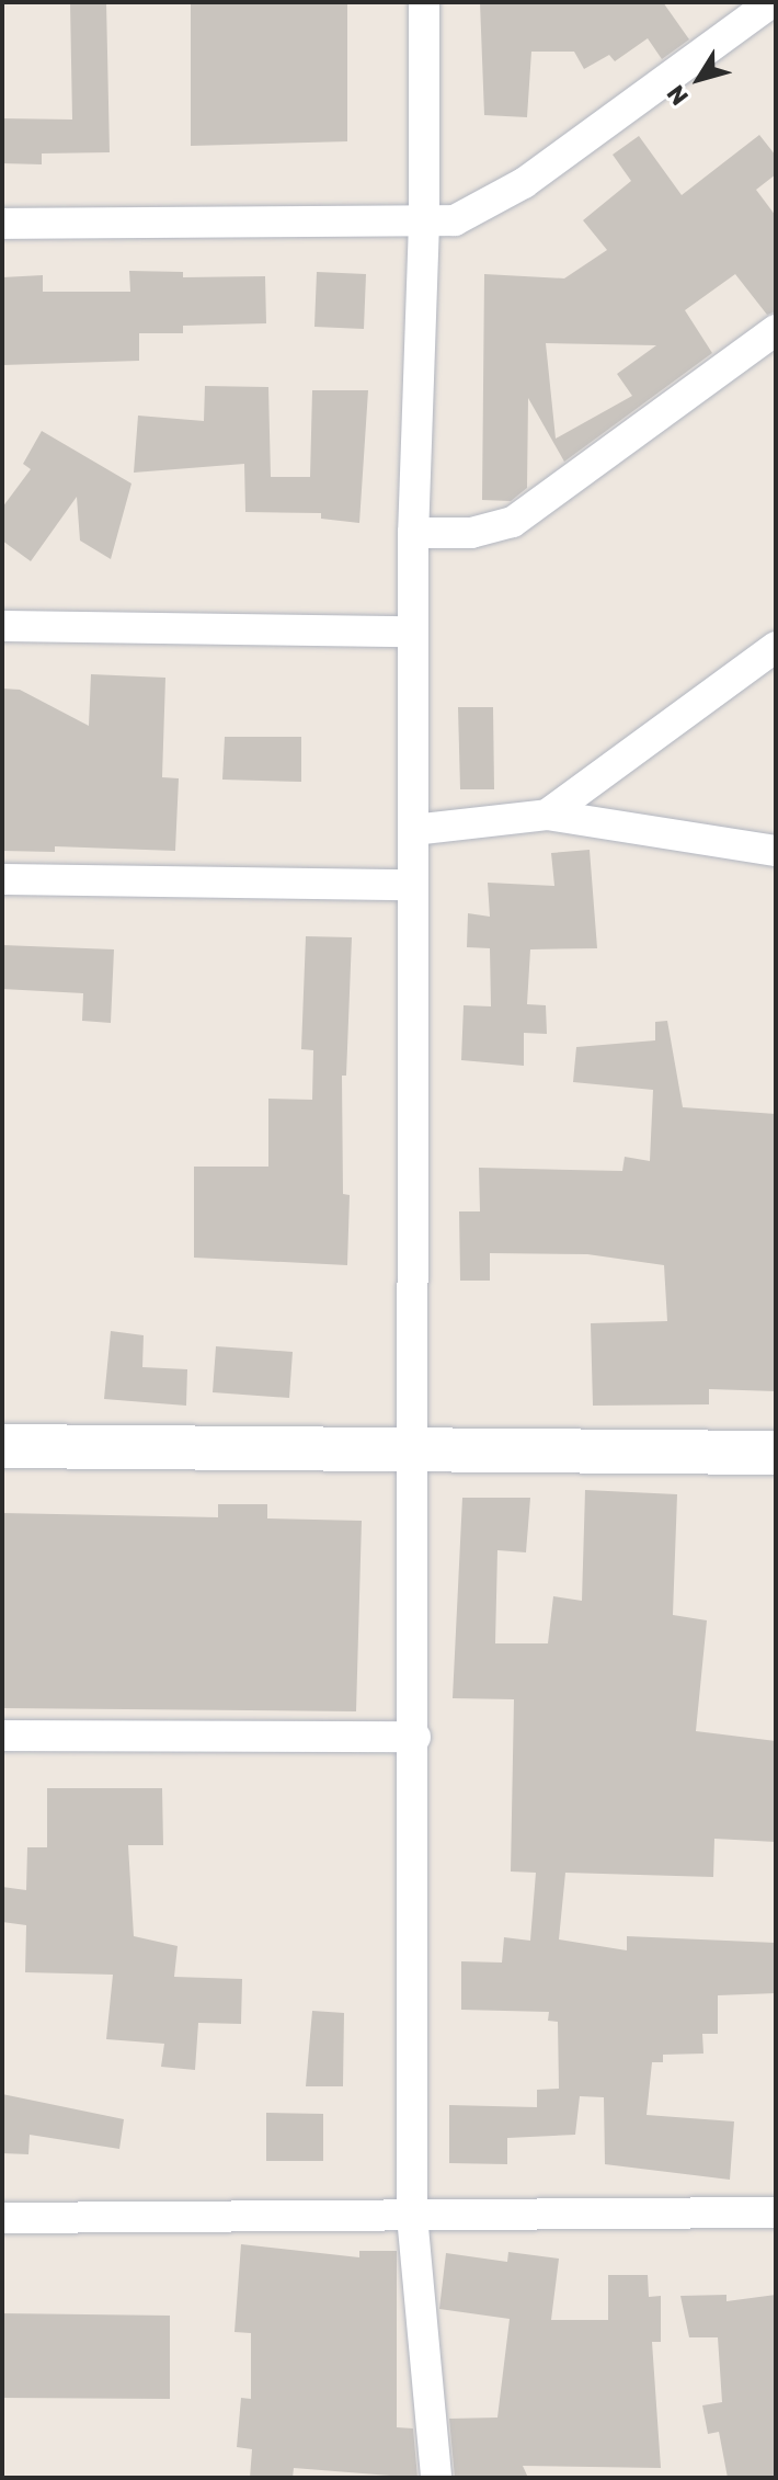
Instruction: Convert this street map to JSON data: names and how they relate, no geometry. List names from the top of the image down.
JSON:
{
  "north": "bottom left"
}
